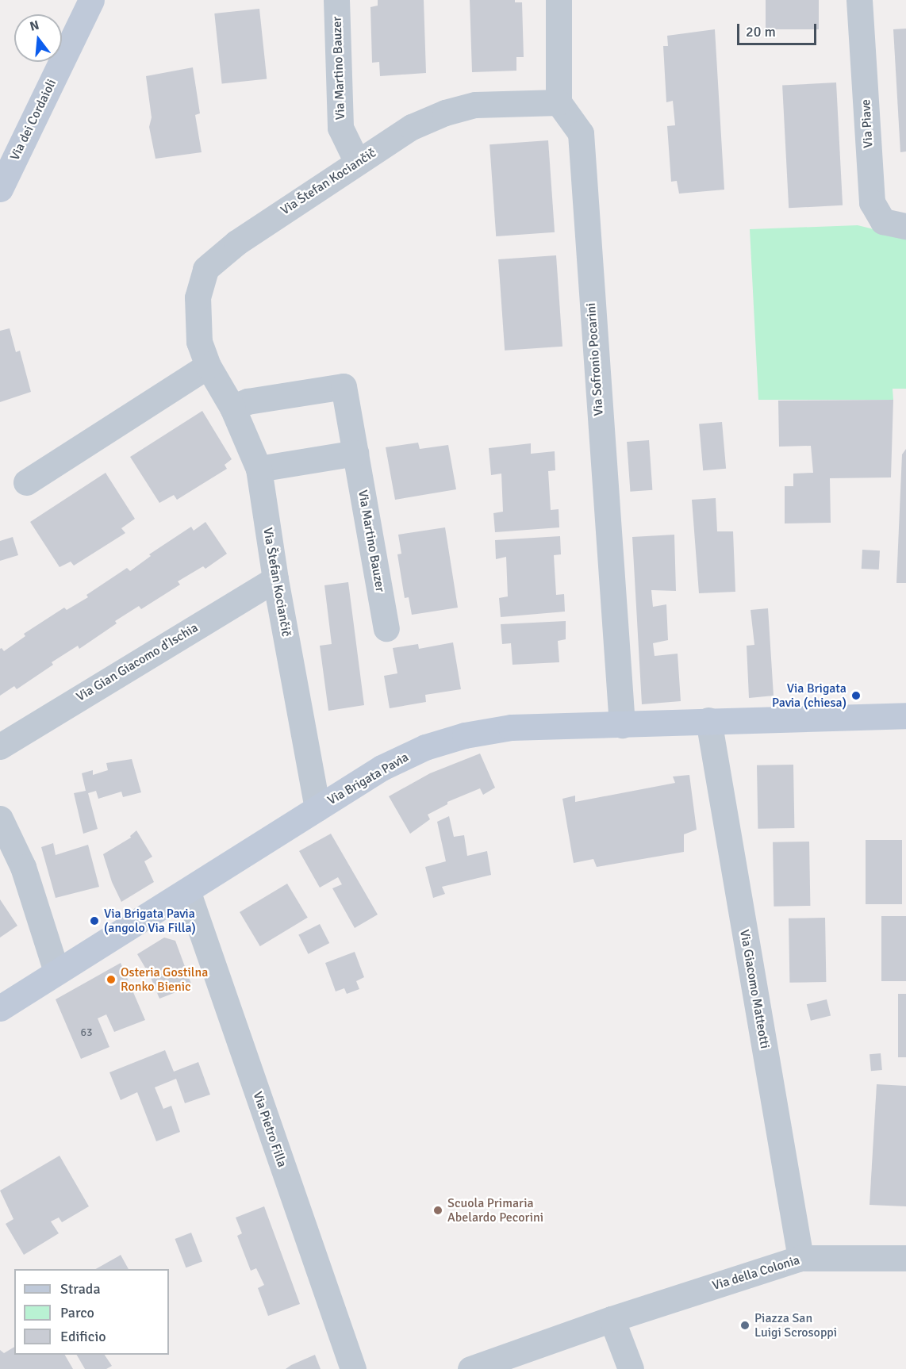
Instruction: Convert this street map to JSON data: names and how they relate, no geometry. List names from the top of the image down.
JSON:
{
  "streets": {
    "street": [
      "Via Martino Bauzer",
      "Via dei Cordaioli",
      "Via Piave",
      "Via Štefan Kociančič",
      "Via Sofronio Pocarini",
      "Via Gian Giacomo d'Ischia",
      "Via Brigata Pavia",
      "Via Giacomo Matteotti",
      "Via Pietro Filla",
      "Via della Colonia"
    ]
  },
  "crossings": [
    ["Via Martino Bauzer", "Via Štefan Kociančič"],
    ["Via Štefan Kociančič", "Via Sofronio Pocarini"],
    ["Via Štefan Kociančič", "Via Gian Giacomo d'Ischia"],
    ["Via Štefan Kociančič", "Via Brigata Pavia"],
    ["Via Sofronio Pocarini", "Via Brigata Pavia"],
    ["Via Brigata Pavia", "Via Giacomo Matteotti"],
    ["Via Brigata Pavia", "Via Pietro Filla"],
    ["Via Giacomo Matteotti", "Via della Colonia"]
  ],
  "places": [
    "Via Brigata Pavia (chiesa)",
    "Via Brigata Pavia (angolo Via Filla)",
    "Osteria Gostilna Ronko Bienic",
    "Scuola Primaria Abelardo Pecorini",
    "Piazza San Luigi Scrosoppi"
  ],
  "house_numbers": ["63"],
  "legend": ["Strada", "Parco", "Edificio"],
  "scale_bar": "20 m",
  "north": "top"
}
